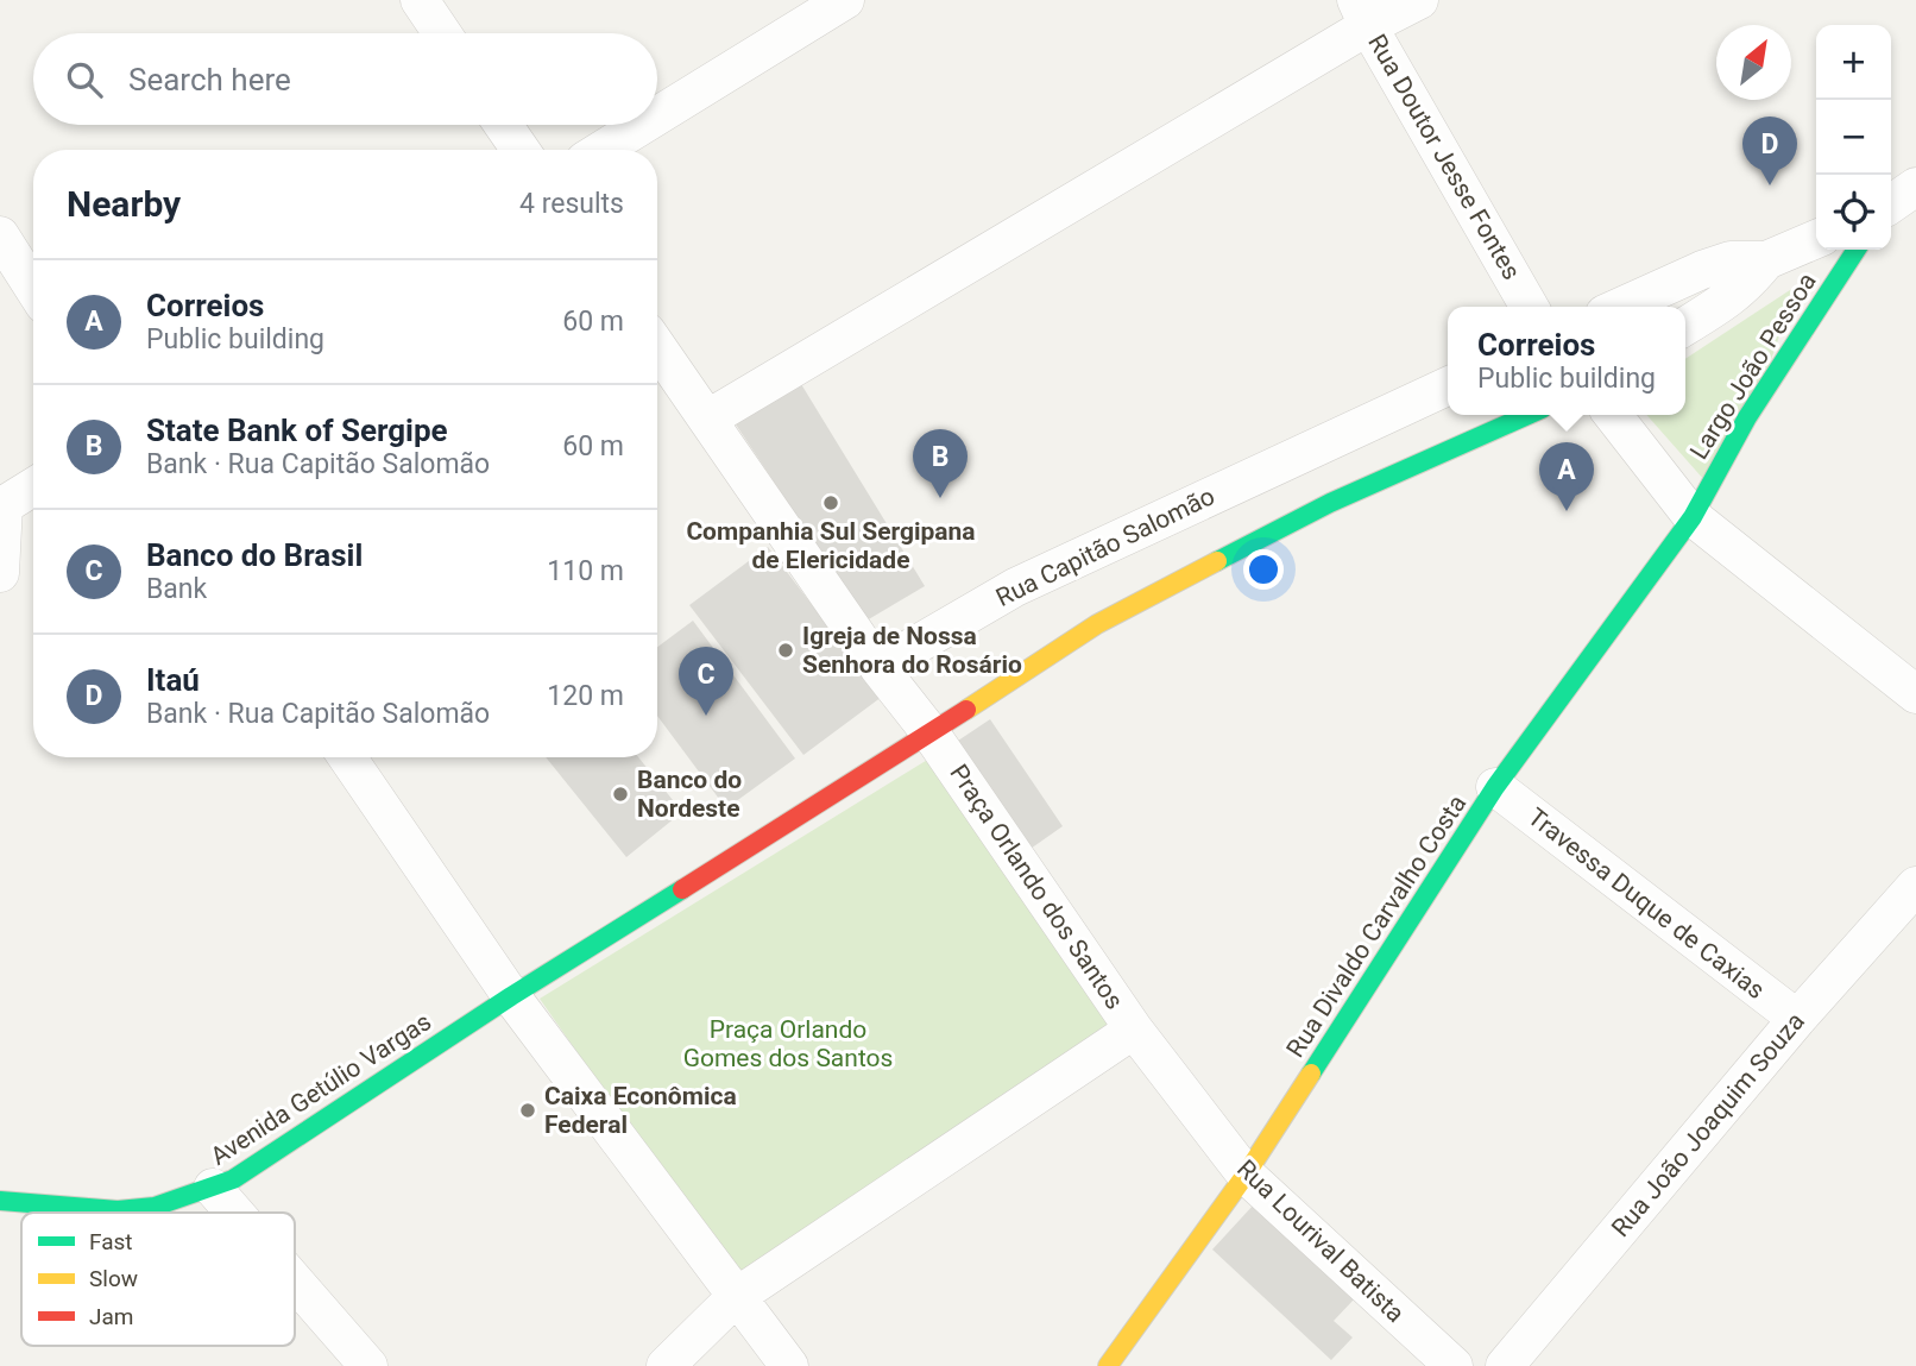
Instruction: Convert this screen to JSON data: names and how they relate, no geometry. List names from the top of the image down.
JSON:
{
  "streets": {
    "street": [
      "Rua Doutor Jesse Fontes",
      "Largo João Pessoa",
      "Rua Capitão Salomão",
      "Praça Orlando dos Santos",
      "Travessa Duque de Caxias",
      "Rua Divaldo Carvalho Costa",
      "Avenida Getúlio Vargas",
      "Rua João Joaquim Souza",
      "Rua Lourival Batista"
    ]
  },
  "crossings": [
    ["Largo João Pessoa", "Rua Divaldo Carvalho Costa"],
    ["Praça Orlando dos Santos", "Rua Lourival Batista"],
    ["Travessa Duque de Caxias", "Rua Divaldo Carvalho Costa"],
    ["Travessa Duque de Caxias", "Rua João Joaquim Souza"],
    ["Rua Divaldo Carvalho Costa", "Rua Lourival Batista"]
  ],
  "parks": ["Praça Orlando Gomes dos Santos"],
  "places": [
    "Companhia Sul Sergipana de Elericidade",
    "Igreja de Nossa Senhora do Rosário",
    "Banco do Nordeste",
    "Caixa Econômica Federal"
  ],
  "legend": ["Fast", "Slow", "Jam"],
  "north": "top right",
  "page": {
    "map_buttons": ["+", "−"],
    "search": "Search here",
    "pins": [
      "D",
      "B",
      "A",
      "C"
    ],
    "heading": ["Nearby", "4 results"],
    "list": [
      {
        "mark": "A",
        "name": "Correios",
        "note": "Public building",
        "value": "60 m"
      },
      {
        "mark": "B",
        "name": "State Bank of Sergipe",
        "note": "Bank · Rua Capitão Salomão",
        "value": "60 m"
      },
      {
        "mark": "C",
        "name": "Banco do Brasil",
        "note": "Bank",
        "value": "110 m"
      },
      {
        "mark": "D",
        "name": "Itaú",
        "note": "Bank · Rua Capitão Salomão",
        "value": "120 m"
      }
    ],
    "popup": ["Correios", "Public building"]
  }
}
